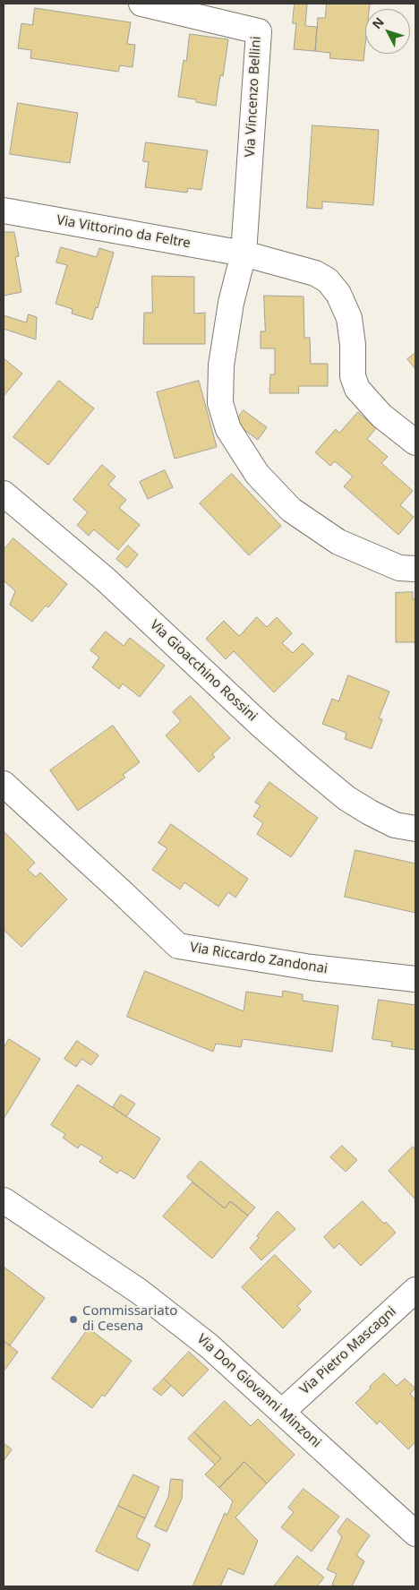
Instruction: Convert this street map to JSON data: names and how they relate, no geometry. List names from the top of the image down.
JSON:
{
  "streets": {
    "street": [
      "Via Vincenzo Bellini",
      "Via Vittorino da Feltre",
      "Via Gioacchino Rossini",
      "Via Riccardo Zandonai",
      "Via Pietro Mascagni",
      "Via Don Giovanni Minzoni"
    ]
  },
  "crossings": [
    ["Via Vincenzo Bellini", "Via Vittorino da Feltre"],
    ["Via Pietro Mascagni", "Via Don Giovanni Minzoni"]
  ],
  "places": ["Commissariato di Cesena"],
  "north": "top left"
}
